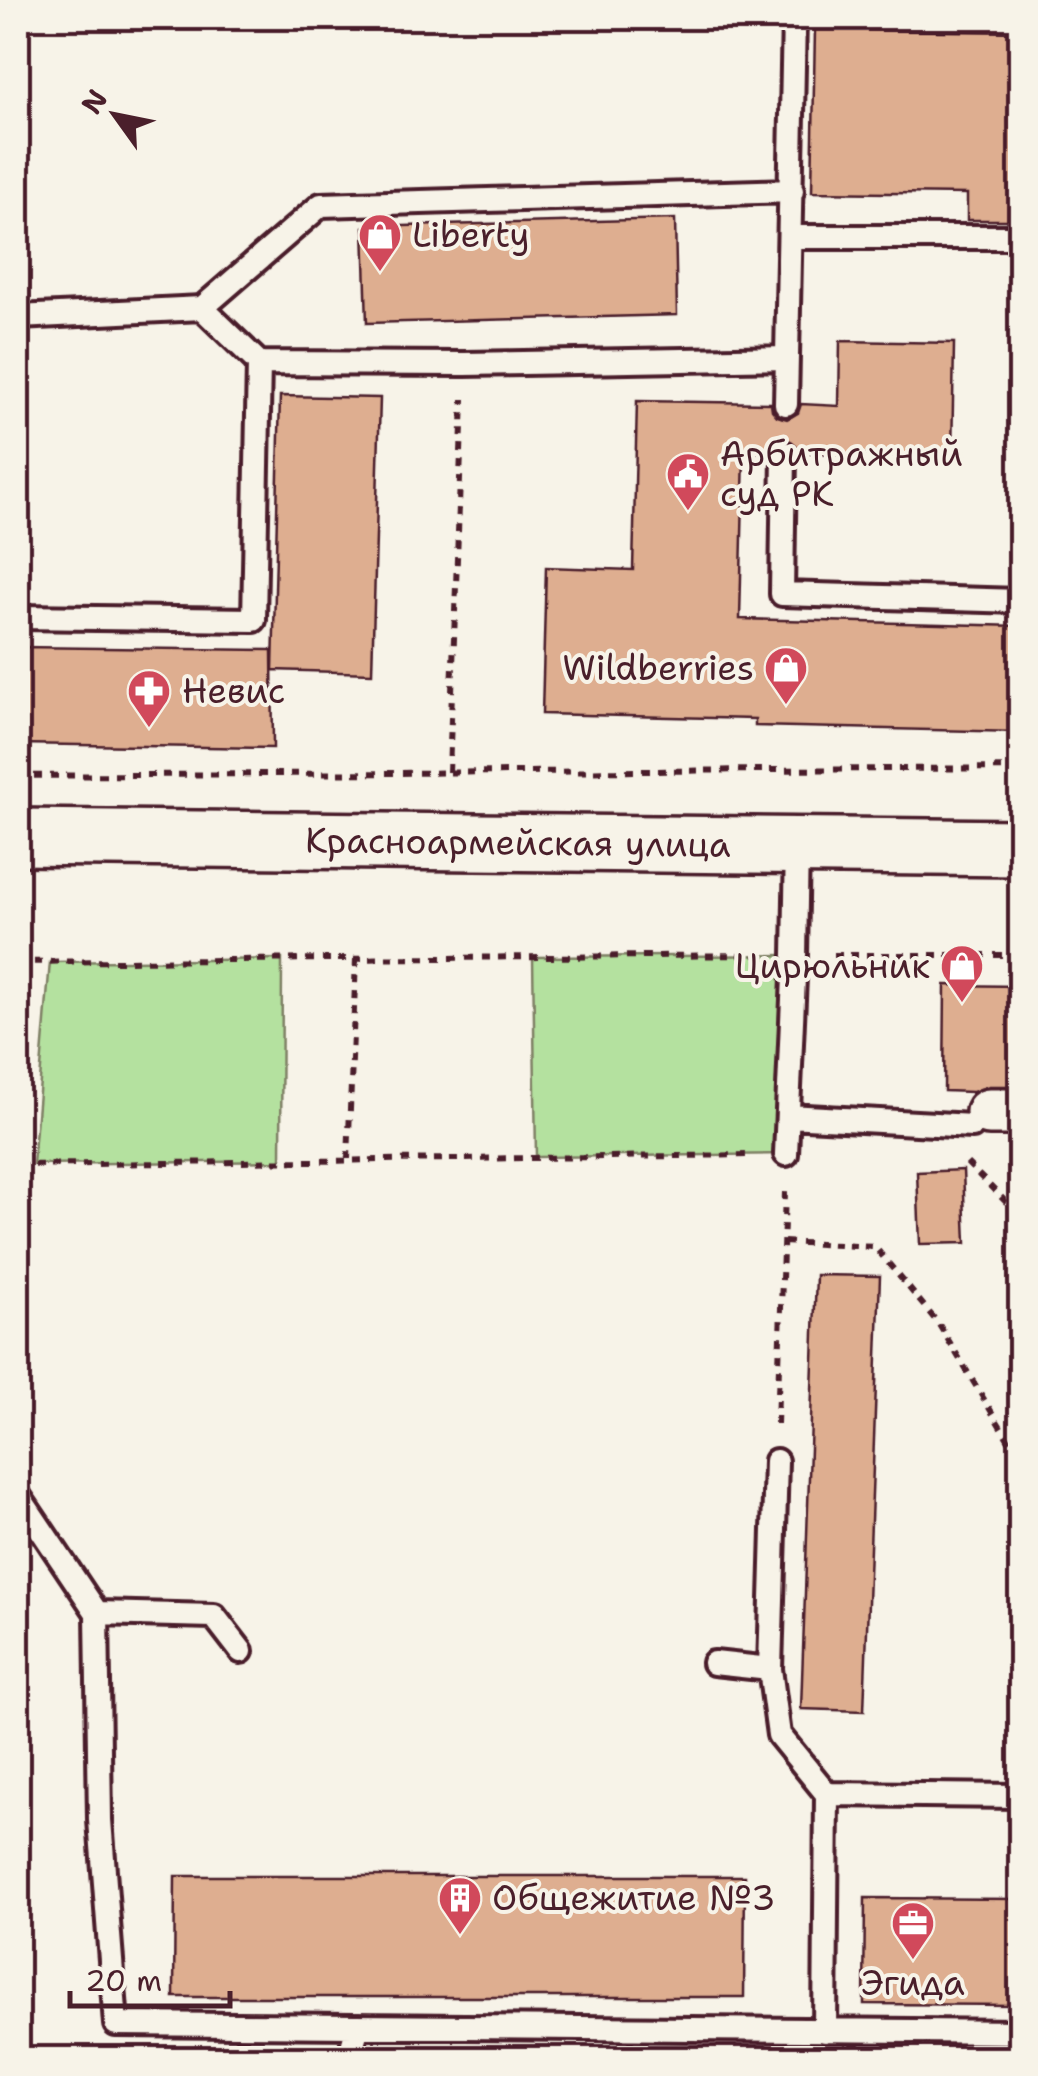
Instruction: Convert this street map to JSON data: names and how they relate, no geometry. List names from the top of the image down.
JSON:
{
  "streets": {
    "main road": ["Красноармейская улица"]
  },
  "places": {
    "shop": ["Liberty", "Wildberries", "Цирюльник"],
    "public building": ["Арбитражный суд РК"],
    "pharmacy": ["Невис"],
    "building": ["Общежитие №3"],
    "office": ["Эгида"]
  },
  "scale_bar": "20 m",
  "north": "top left"
}
